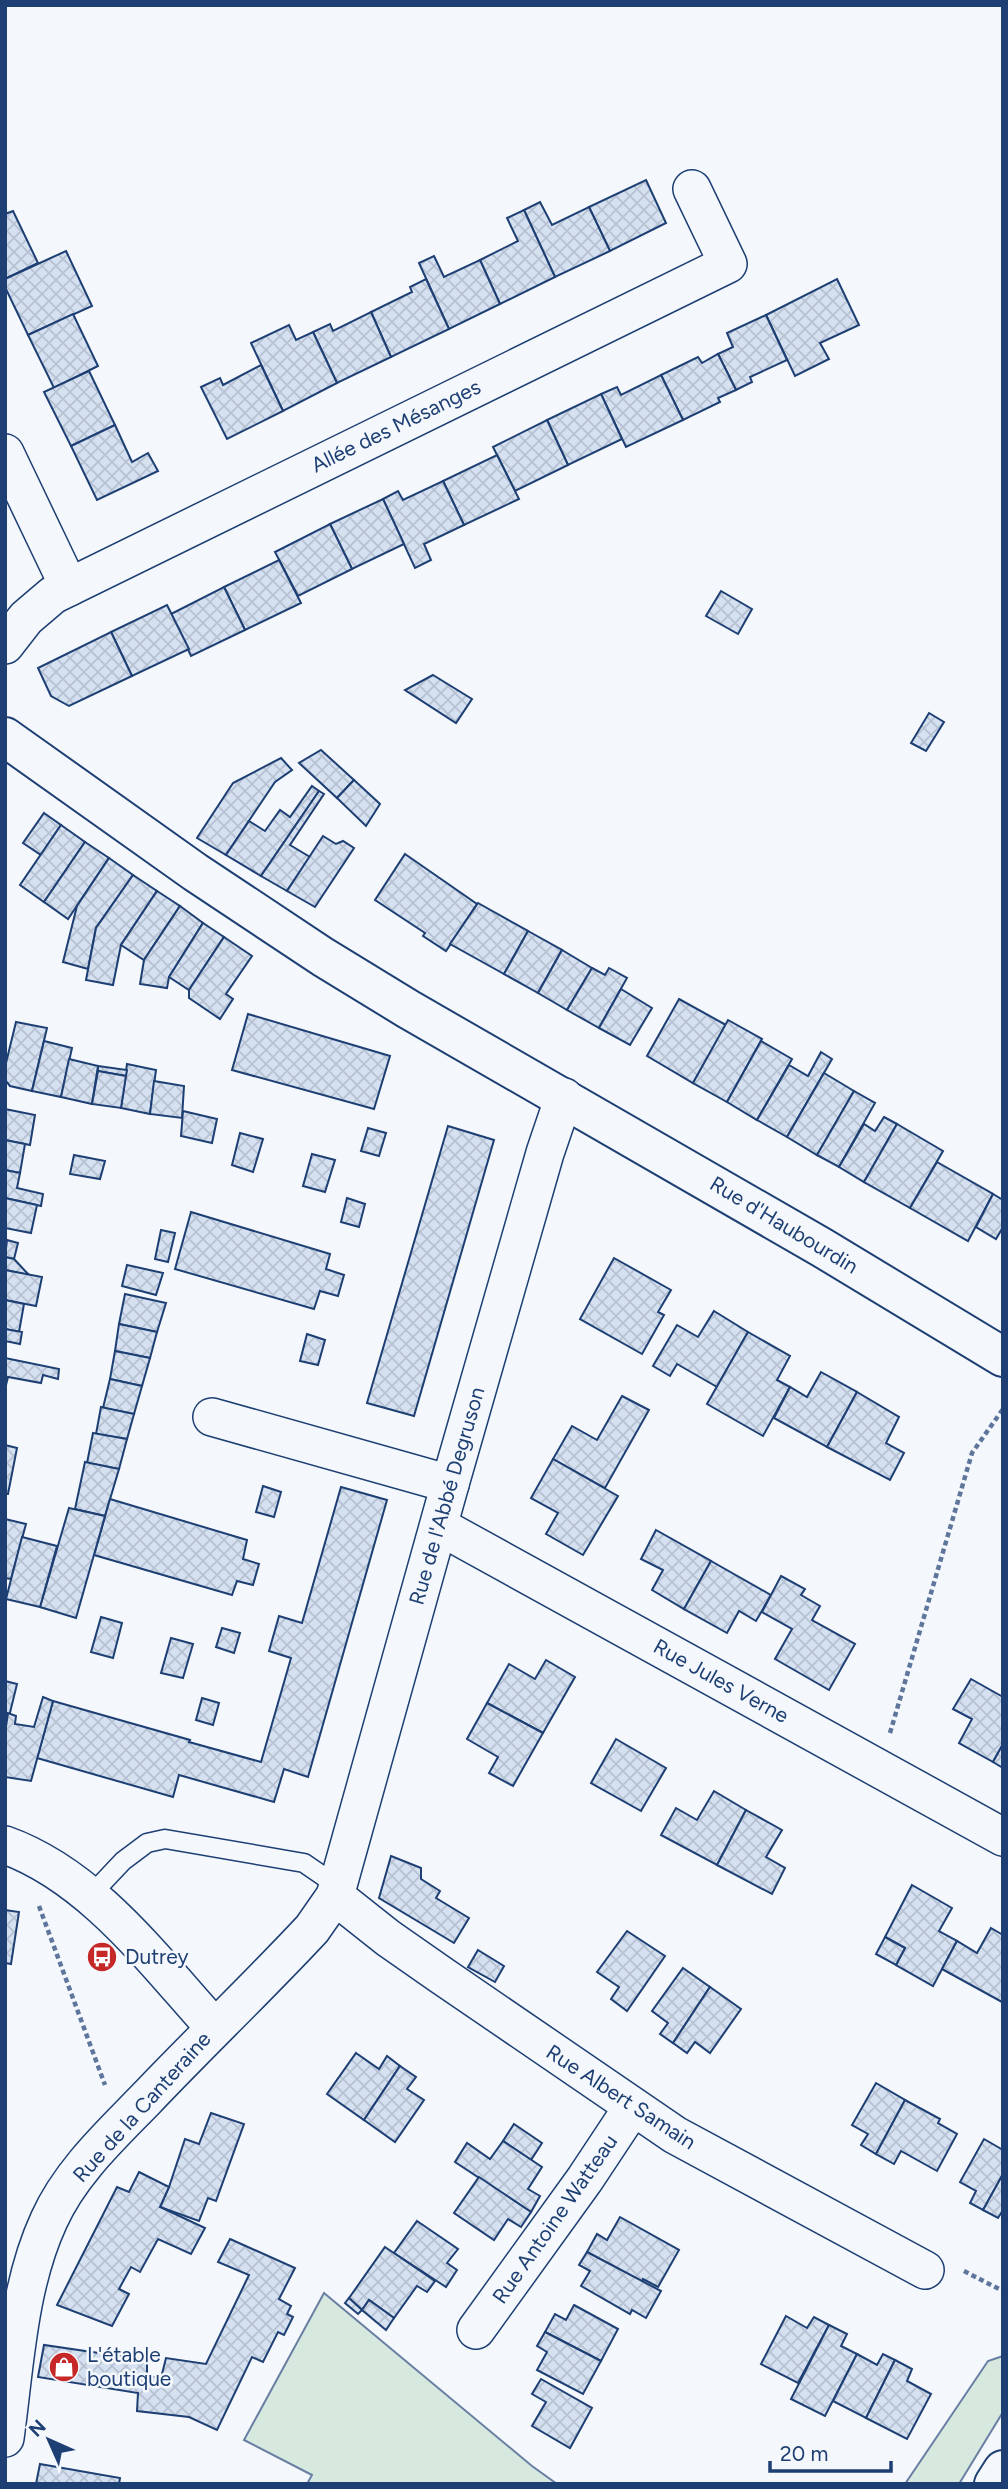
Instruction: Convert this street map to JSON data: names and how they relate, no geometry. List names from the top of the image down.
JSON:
{
  "streets": {
    "street": [
      "Allée des Mésanges",
      "Rue d'Haubourdin",
      "Rue de l'Abbé Degruson",
      "Rue Jules Verne",
      "Rue Albert Samain",
      "Rue de la Canteraine",
      "Rue Antoine Watteau"
    ]
  },
  "crossings": [
    ["Rue d'Haubourdin", "Rue de l'Abbé Degruson"],
    ["Rue de l'Abbé Degruson", "Rue Jules Verne"],
    ["Rue de l'Abbé Degruson", "Rue Albert Samain"],
    ["Rue de l'Abbé Degruson", "Rue de la Canteraine"],
    ["Rue Albert Samain", "Rue de la Canteraine"],
    ["Rue Albert Samain", "Rue Antoine Watteau"]
  ],
  "places": {
    "bus stop": ["Dutrey"],
    "shop": ["L'étable boutique"]
  },
  "scale_bar": "20 m",
  "north": "top left"
}
